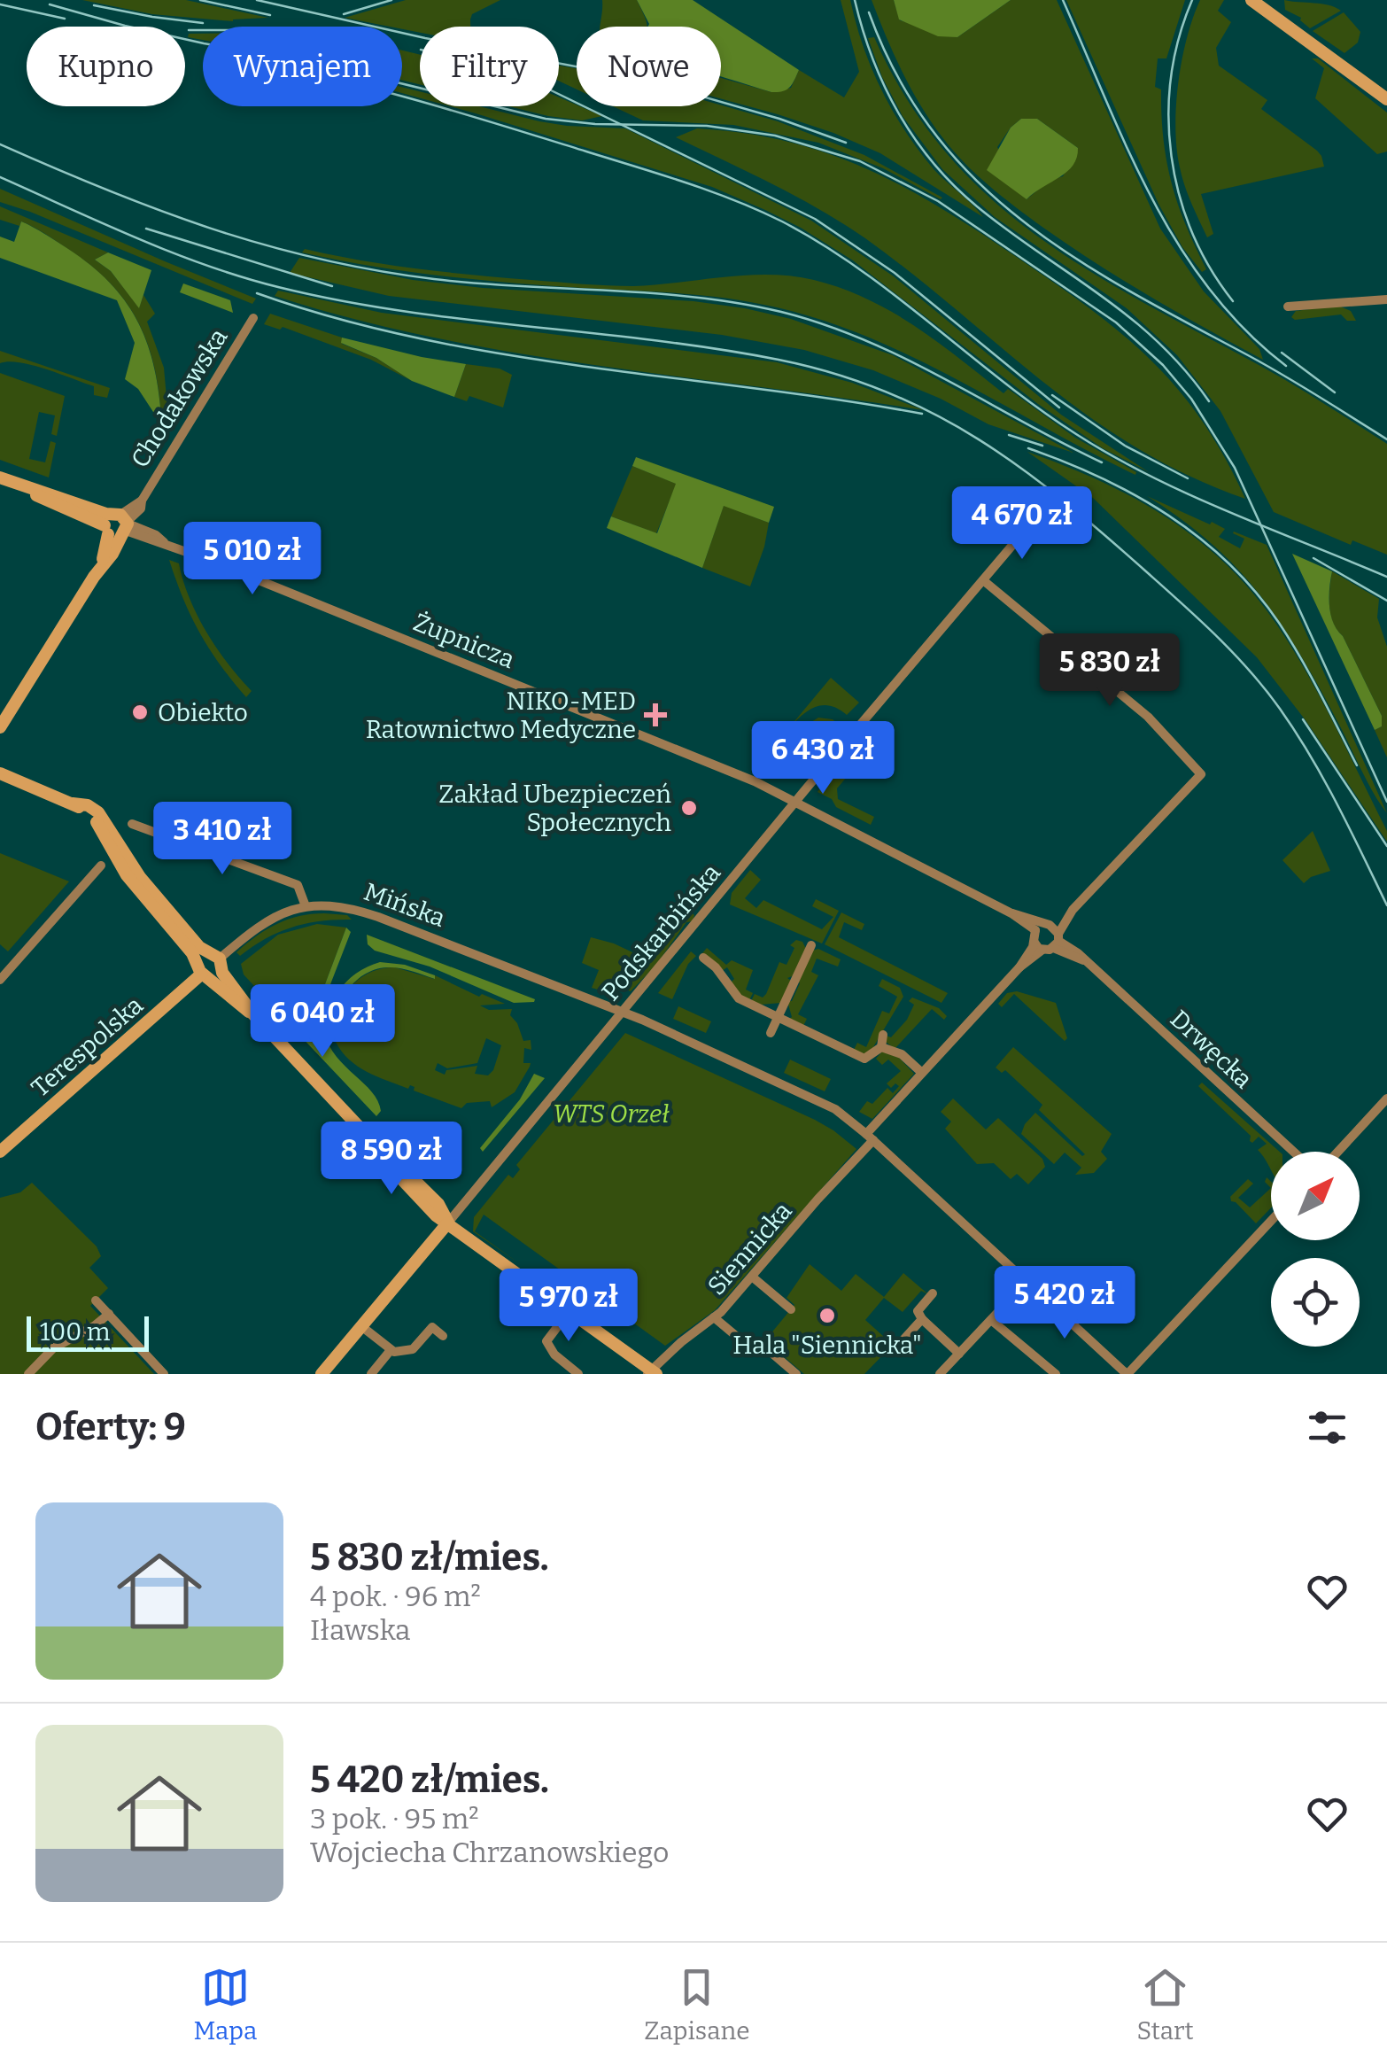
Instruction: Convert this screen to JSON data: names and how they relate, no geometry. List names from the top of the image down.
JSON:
{
  "streets": {
    "street": [
      "Chodakowska",
      "Żupnicza",
      "Mińska",
      "Podskarbińska",
      "Terespolska",
      "Drwęcka",
      "Siennicka"
    ]
  },
  "crossings": [
    ["Chodakowska", "Żupnicza"],
    ["Żupnicza", "Podskarbińska"],
    ["Mińska", "Podskarbińska"],
    ["Mińska", "Terespolska"],
    ["Mińska", "Siennicka"],
    ["Podskarbińska", "Siennicka"],
    ["Drwęcka", "Siennicka"]
  ],
  "parks": ["WTS Orzeł"],
  "places": {
    "other": ["Obiekto", "Zakład Ubezpieczeń Społecznych", "Hala \"Siennicka\""],
    "health": ["NIKO-MED Ratownictwo Medyczne"]
  },
  "scale_bar": "100 m",
  "north": "top right",
  "page": {
    "chip": [
      "Kupno",
      "Wynajem",
      "Filtry",
      "Nowe"
    ],
    "price": [
      "4 670 zł",
      "5 010 zł",
      "5 830 zł",
      "6 430 zł",
      "3 410 zł",
      "6 040 zł",
      "8 590 zł",
      "5 420 zł",
      "5 970 zł"
    ],
    "scale": "100 m",
    "heading": "Oferty: 9",
    "list": [
      {
        "name": "5 830 zł/mies.",
        "note": "4 pok. · 96 m² · Iławska"
      },
      {
        "name": "5 420 zł/mies.",
        "note": "3 pok. · 95 m² · Wojciecha Chrzanowskiego"
      }
    ],
    "tabs": ["Mapa", "Zapisane", "Start"]
  }
}
